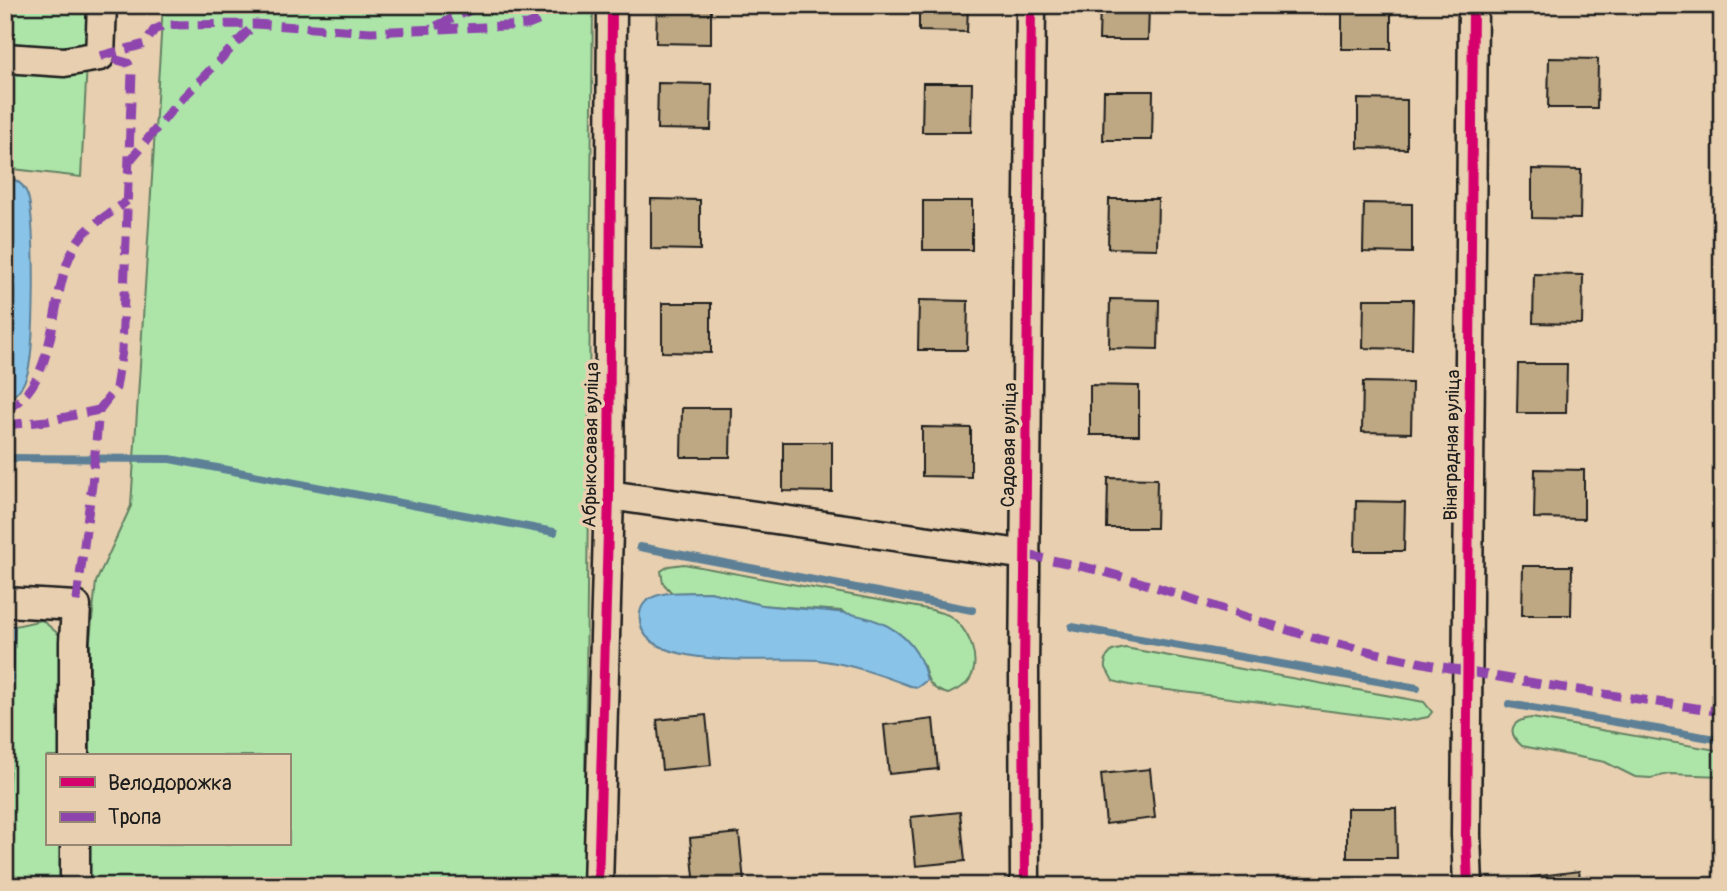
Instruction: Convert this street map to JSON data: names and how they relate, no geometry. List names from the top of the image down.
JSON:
{
  "streets": {
    "street": ["Абрыкосавая вуліца", "Садовая вуліца", "Вінаградная вуліца"]
  },
  "legend": ["Велодорожка", "Тропа"]
}
